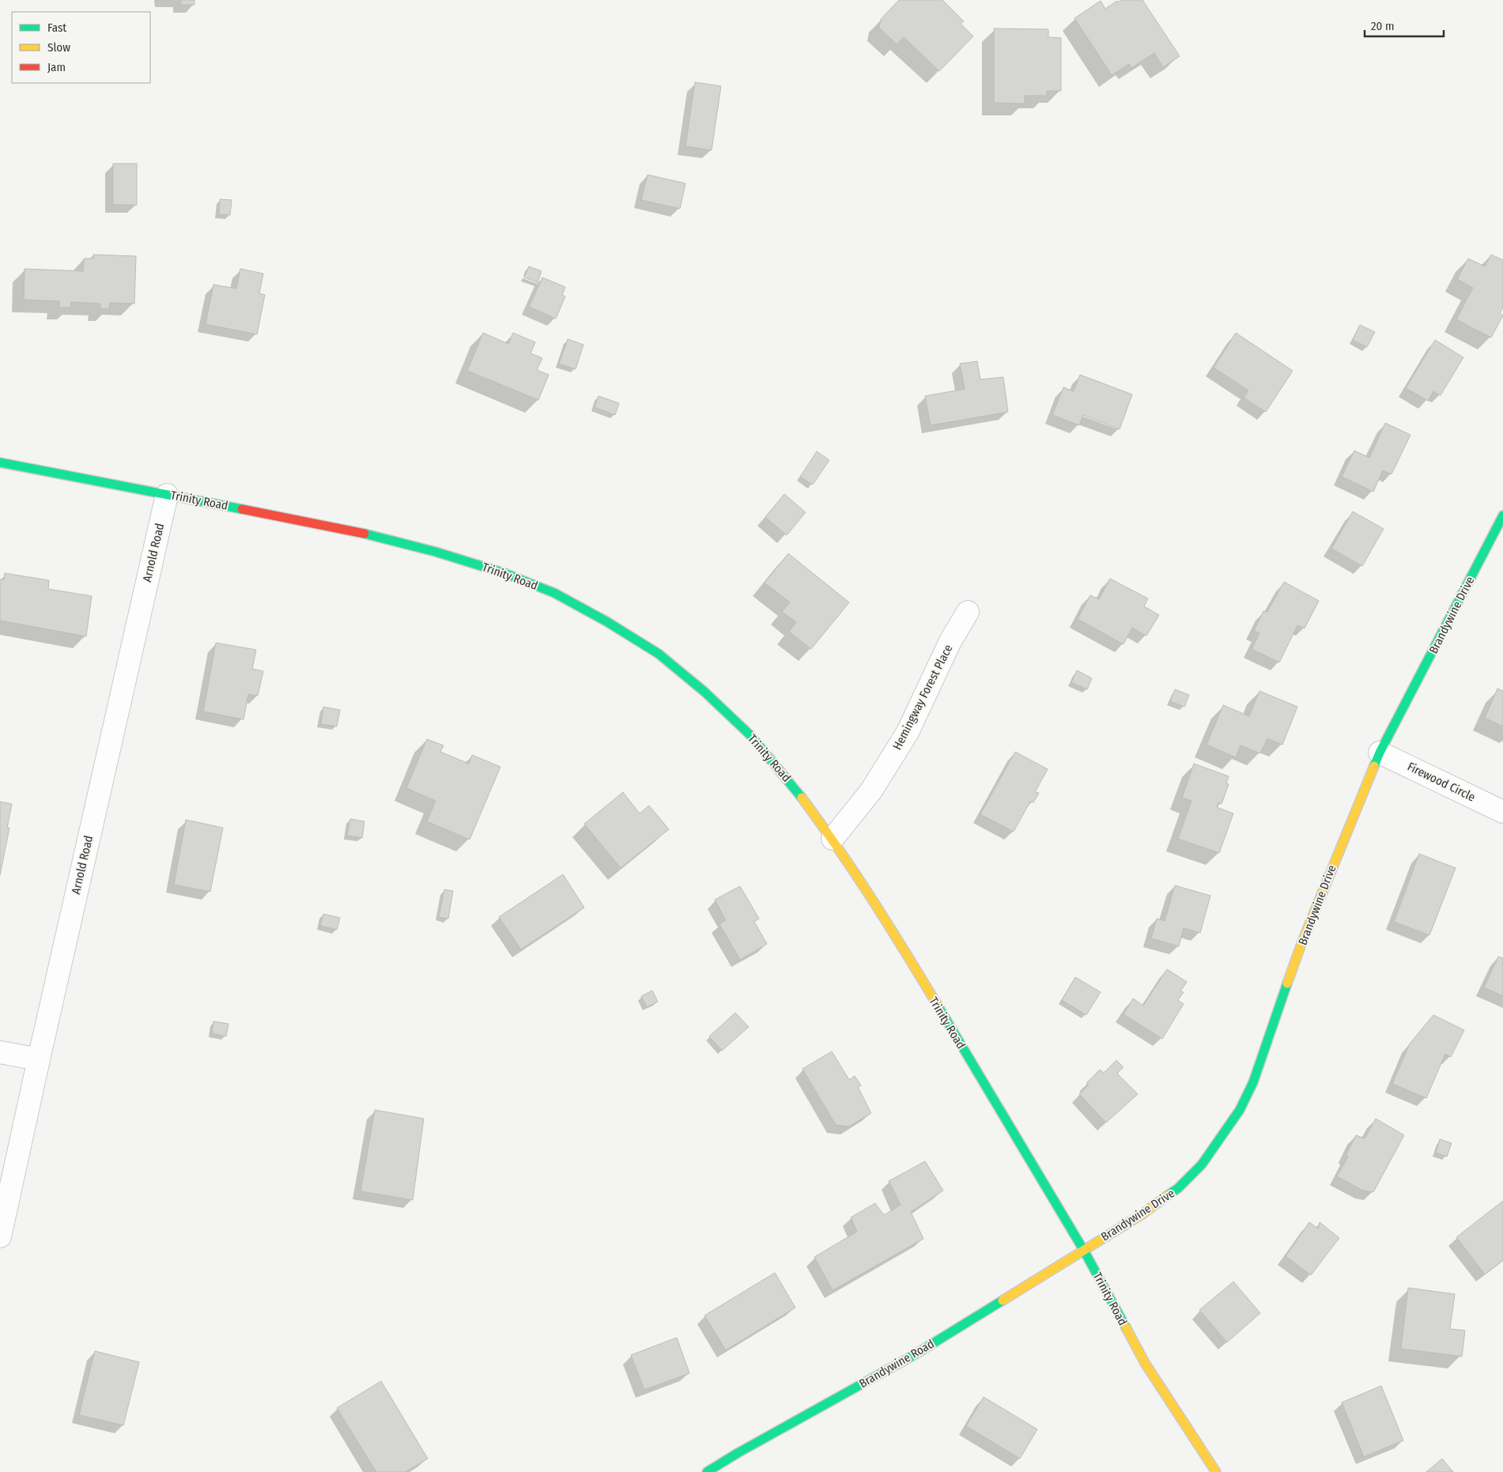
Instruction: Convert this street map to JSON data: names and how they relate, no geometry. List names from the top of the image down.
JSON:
{
  "streets": {
    "main road": ["Trinity Road", "Brandywine Drive", "Brandywine Road"],
    "street": ["Arnold Road", "Hemingway Forest Place", "Firewood Circle"]
  },
  "crossings": [
    ["Trinity Road", "Arnold Road"],
    ["Trinity Road", "Brandywine Drive"],
    ["Trinity Road", "Hemingway Forest Place"],
    ["Trinity Road", "Brandywine Road"],
    ["Brandywine Drive", "Firewood Circle"],
    ["Brandywine Drive", "Brandywine Road"]
  ],
  "legend": ["Fast", "Slow", "Jam"],
  "scale_bar": "20 m"
}
